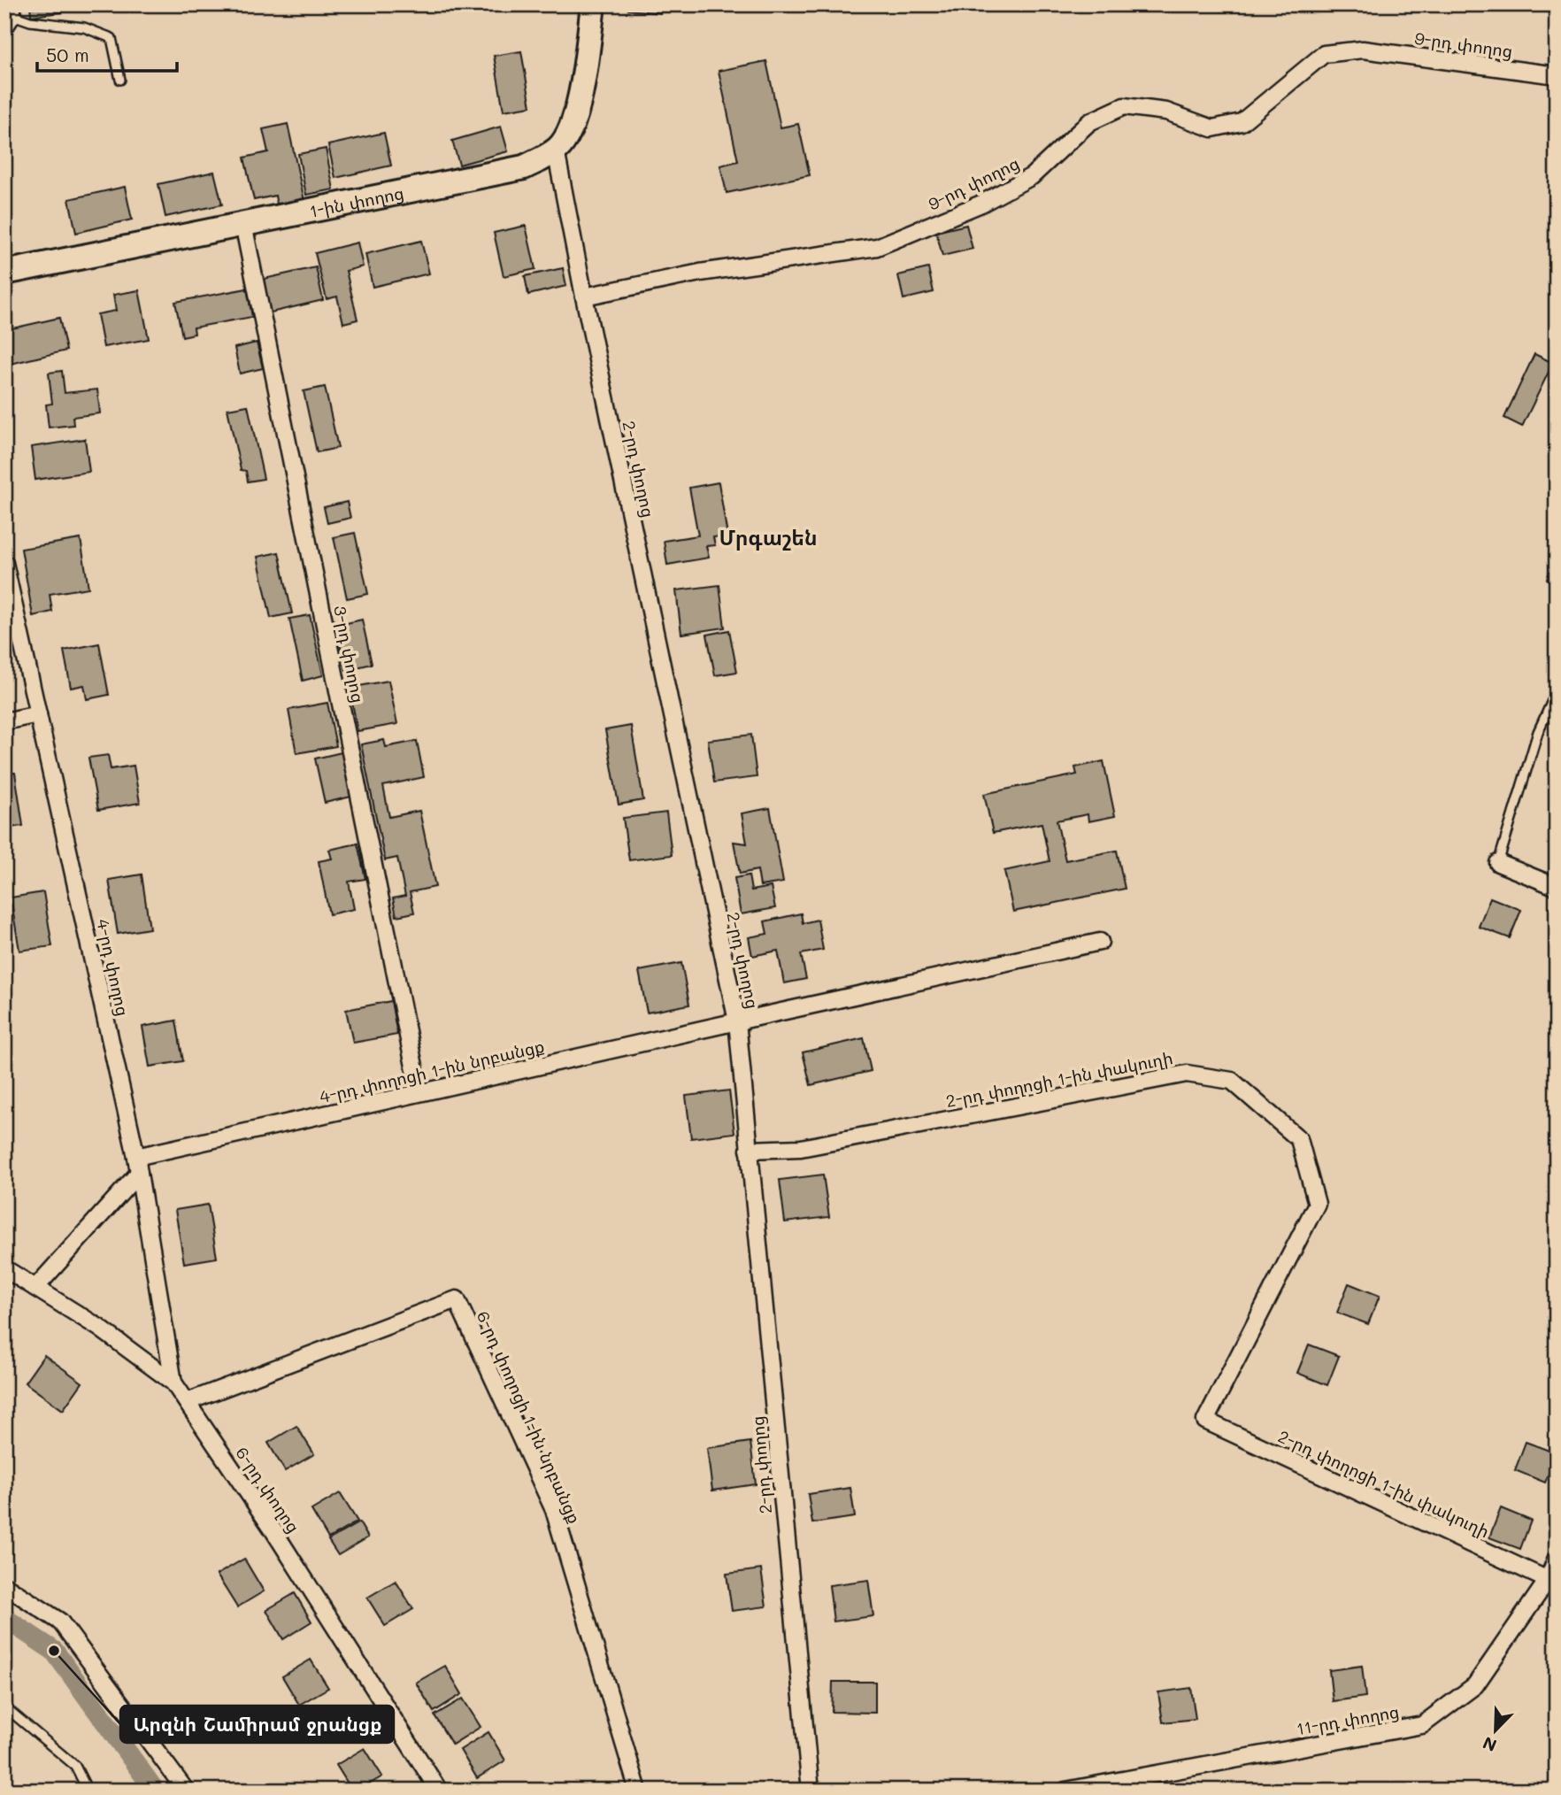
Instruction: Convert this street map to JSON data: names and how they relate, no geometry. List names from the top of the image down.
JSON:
{
  "streets": {
    "main road": ["1-ին փողոց"],
    "street": [
      "9-րդ փողոց",
      "2-րդ փողոց",
      "3-րդ փողոց",
      "4-րդ փողոց",
      "4-րդ փողոցի 1-ին նրբանցք",
      "2-րդ փողոցի 1-ին փակուղի",
      "6-րդ փողոցի 1-ին նրբանցք",
      "6-րդ փողոց",
      "11-րդ փողոց"
    ]
  },
  "crossings": [
    ["9-րդ փողոց", "2-րդ փողոց"],
    ["1-ին փողոց", "2-րդ փողոց"],
    ["1-ին փողոց", "3-րդ փողոց"],
    ["2-րդ փողոց", "4-րդ փողոցի 1-ին նրբանցք"],
    ["2-րդ փողոց", "2-րդ փողոցի 1-ին փակուղի"],
    ["3-րդ փողոց", "4-րդ փողոցի 1-ին նրբանցք"],
    ["4-րդ փողոց", "4-րդ փողոցի 1-ին նրբանցք"],
    ["4-րդ փողոց", "6-րդ փողոց"],
    ["2-րդ փողոցի 1-ին փակուղի", "11-րդ փողոց"],
    ["6-րդ փողոցի 1-ին նրբանցք", "6-րդ փողոց"]
  ],
  "districts": ["Մրգաշեն"],
  "places": ["Արզնի Շամիրամ ջրանցք"],
  "scale_bar": "50 m",
  "north": "bottom left"
}
